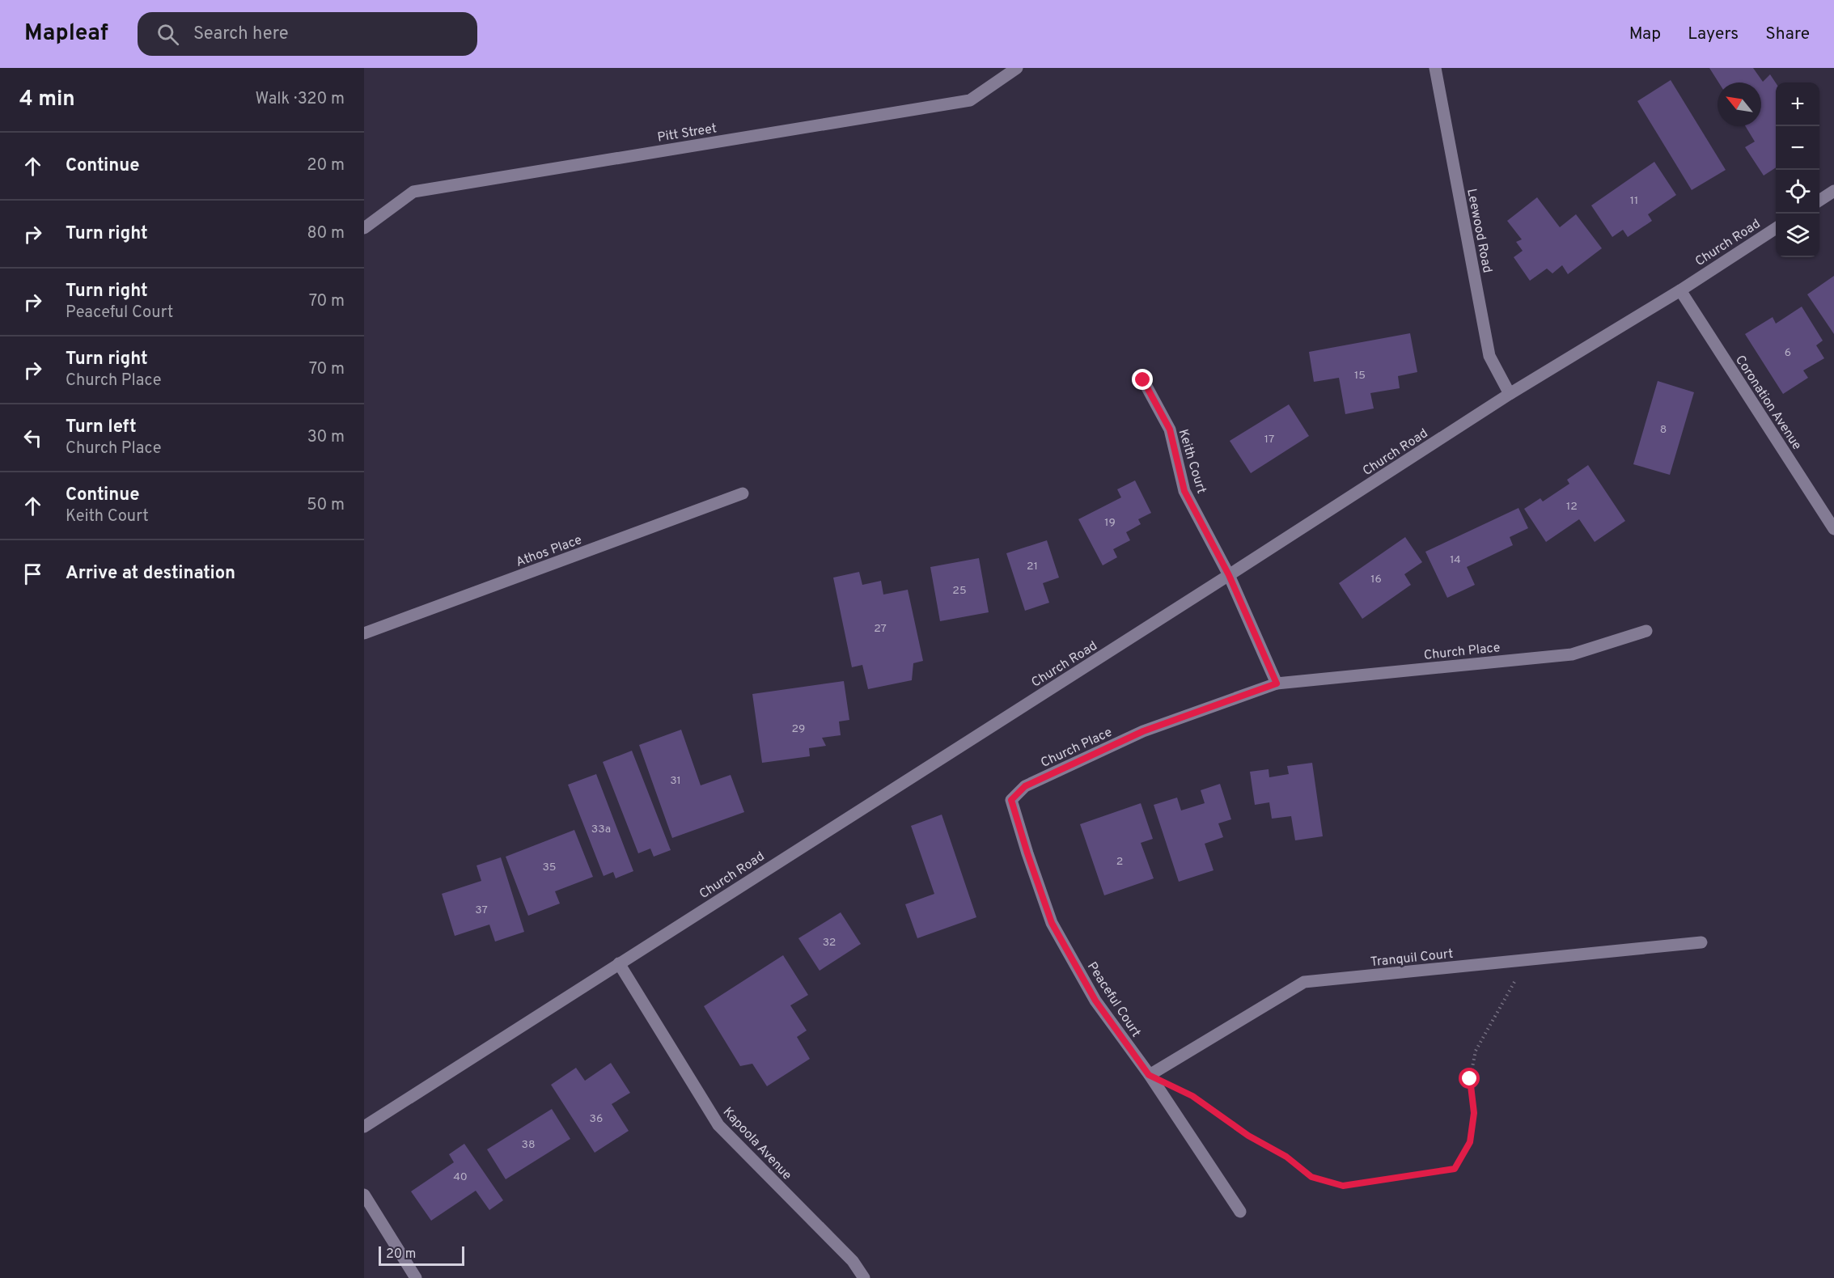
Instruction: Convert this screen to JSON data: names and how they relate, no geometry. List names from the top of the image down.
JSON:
{
  "streets": {
    "street": [
      "Pitt Street",
      "Leewood Road",
      "Church Road",
      "Coronation Avenue",
      "Keith Court",
      "Athos Place",
      "Church Place",
      "Tranquil Court",
      "Peaceful Court",
      "Kapoola Avenue"
    ]
  },
  "crossings": [
    ["Leewood Road", "Church Road"],
    ["Church Road", "Coronation Avenue"],
    ["Church Road", "Keith Court"],
    ["Church Road", "Kapoola Avenue"],
    ["Church Place", "Peaceful Court"],
    ["Tranquil Court", "Peaceful Court"]
  ],
  "house_numbers": [
    "11",
    "6",
    "15",
    "8",
    "17",
    "12",
    "19",
    "14",
    "21",
    "16",
    "25",
    "27",
    "29",
    "31",
    "33a",
    "2",
    "35",
    "37",
    "32",
    "36",
    "38",
    "40"
  ],
  "scale_bar": "20 m",
  "north": "top left",
  "page": {
    "header": "Mapleaf",
    "search": "Search here",
    "nav": ["Map", "Layers", "Share"],
    "heading": ["4 min", "Walk · 320 m"],
    "map_buttons": ["+", "−"],
    "list": [
      ["Continue", "20 m"],
      ["Turn right", "80 m"],
      ["Turn right", "Peaceful Court", "70 m"],
      ["Turn right", "Church Place", "70 m"],
      ["Turn left", "Church Place", "30 m"],
      ["Continue", "Keith Court", "50 m"],
      "Arrive at destination"
    ],
    "scale": "20 m"
  }
}
